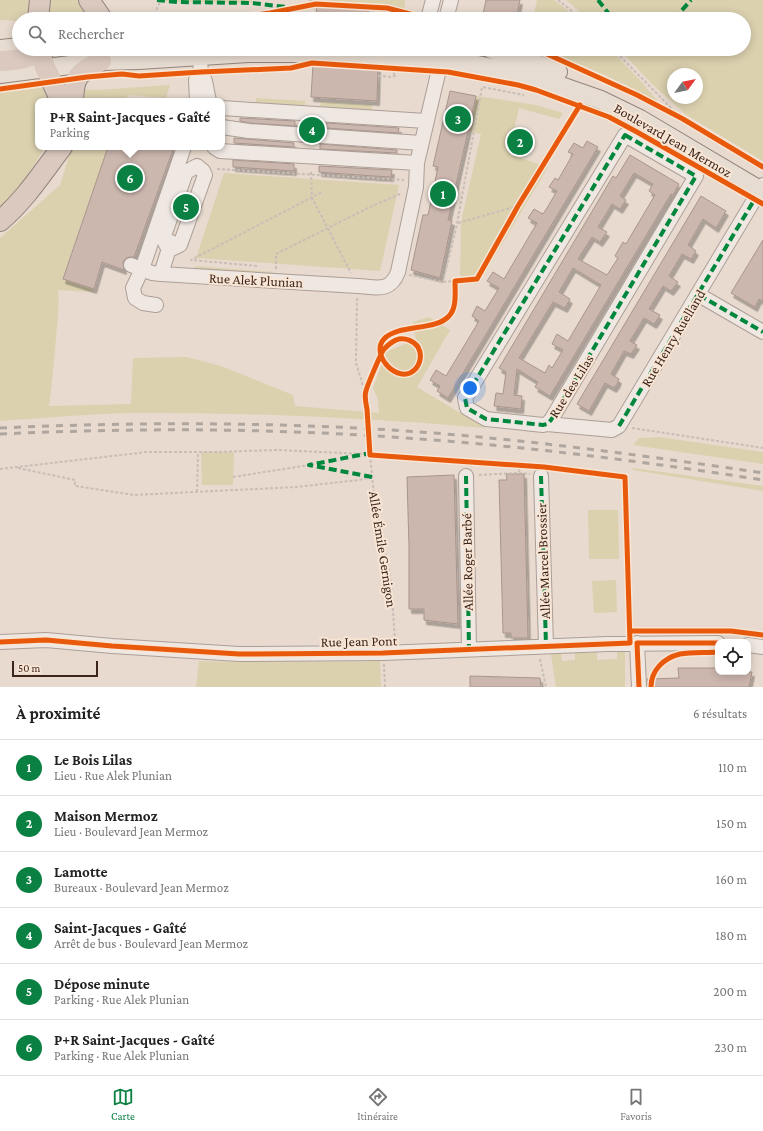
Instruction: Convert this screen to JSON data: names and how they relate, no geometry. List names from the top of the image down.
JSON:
{
  "streets": {
    "main road": ["Boulevard Jean Mermoz"],
    "street": [
      "Rue Alek Plunian",
      "Rue Henry Ruelland",
      "Rue des Lilas",
      "Allée Marcel Brossier",
      "Allée Roger Barbé",
      "Rue Jean Pont"
    ],
    "path": ["Allée Émile Gernigon"]
  },
  "crossings": [
    ["Boulevard Jean Mermoz", "Rue Henry Ruelland"],
    ["Allée Émile Gernigon", "Rue Jean Pont"],
    ["Allée Marcel Brossier", "Rue Jean Pont"],
    ["Allée Roger Barbé", "Rue Jean Pont"]
  ],
  "scale_bar": "50 m",
  "north": "top right",
  "page": {
    "search": "Rechercher",
    "popup": ["P+R Saint-Jacques - Gaîté", "Parking"],
    "pins": [
      "3",
      "4",
      "2",
      "6",
      "1",
      "5"
    ],
    "scale": "50 m",
    "heading": ["À proximité", "6 résultats"],
    "list": [
      {
        "mark": "1",
        "name": "Le Bois Lilas",
        "note": "Lieu · Rue Alek Plunian",
        "value": "110 m"
      },
      {
        "mark": "2",
        "name": "Maison Mermoz",
        "note": "Lieu · Boulevard Jean Mermoz",
        "value": "150 m"
      },
      {
        "mark": "3",
        "name": "Lamotte",
        "note": "Bureaux · Boulevard Jean Mermoz",
        "value": "160 m"
      },
      {
        "mark": "4",
        "name": "Saint-Jacques - Gaîté",
        "note": "Arrêt de bus · Boulevard Jean Mermoz",
        "value": "180 m"
      },
      {
        "mark": "5",
        "name": "Dépose minute",
        "note": "Parking · Rue Alek Plunian",
        "value": "200 m"
      },
      {
        "mark": "6",
        "name": "P+R Saint-Jacques - Gaîté",
        "note": "Parking · Rue Alek Plunian",
        "value": "230 m"
      }
    ],
    "nav": ["Carte", "Itinéraire", "Favoris"]
  }
}
